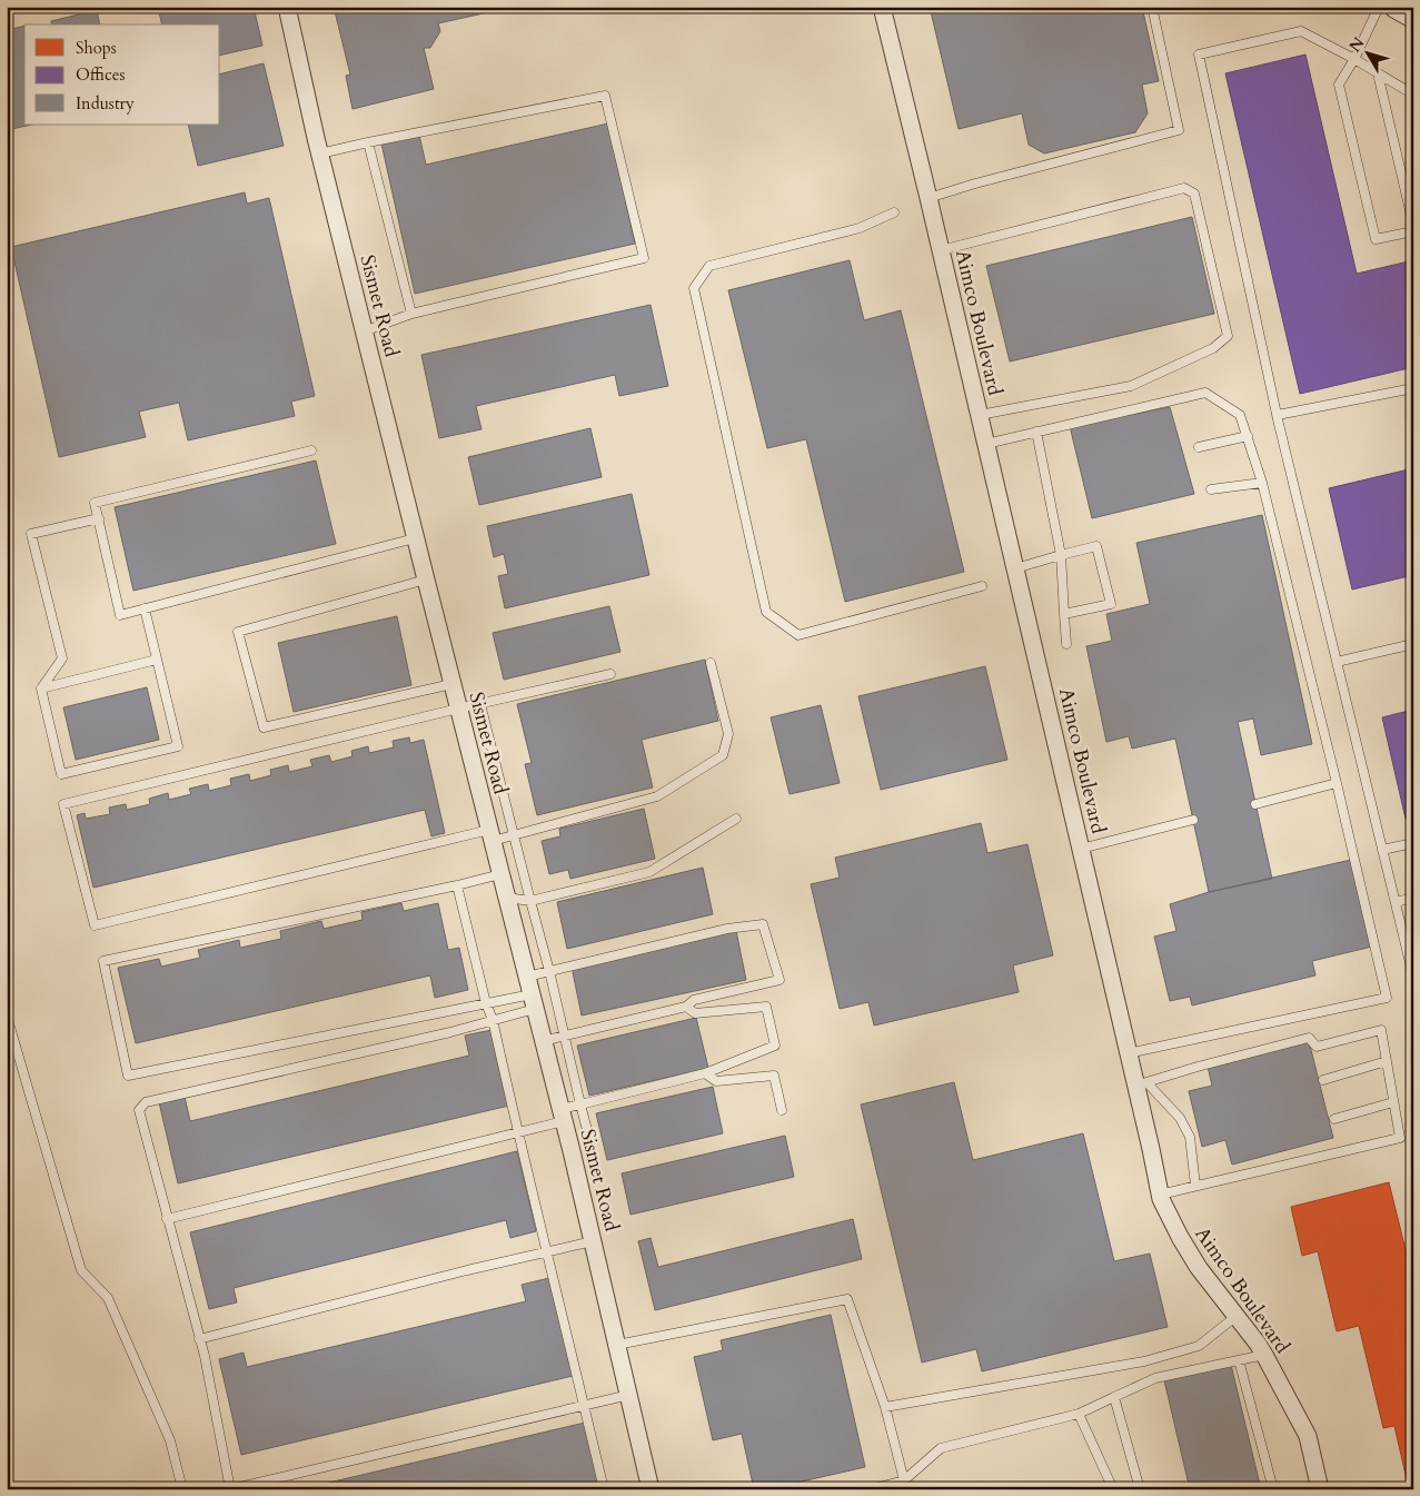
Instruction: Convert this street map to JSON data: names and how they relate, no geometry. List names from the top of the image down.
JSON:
{
  "streets": {
    "street": ["Sismet Road", "Aimco Boulevard"]
  },
  "legend": ["Shops", "Offices", "Industry"],
  "north": "top left"
}
